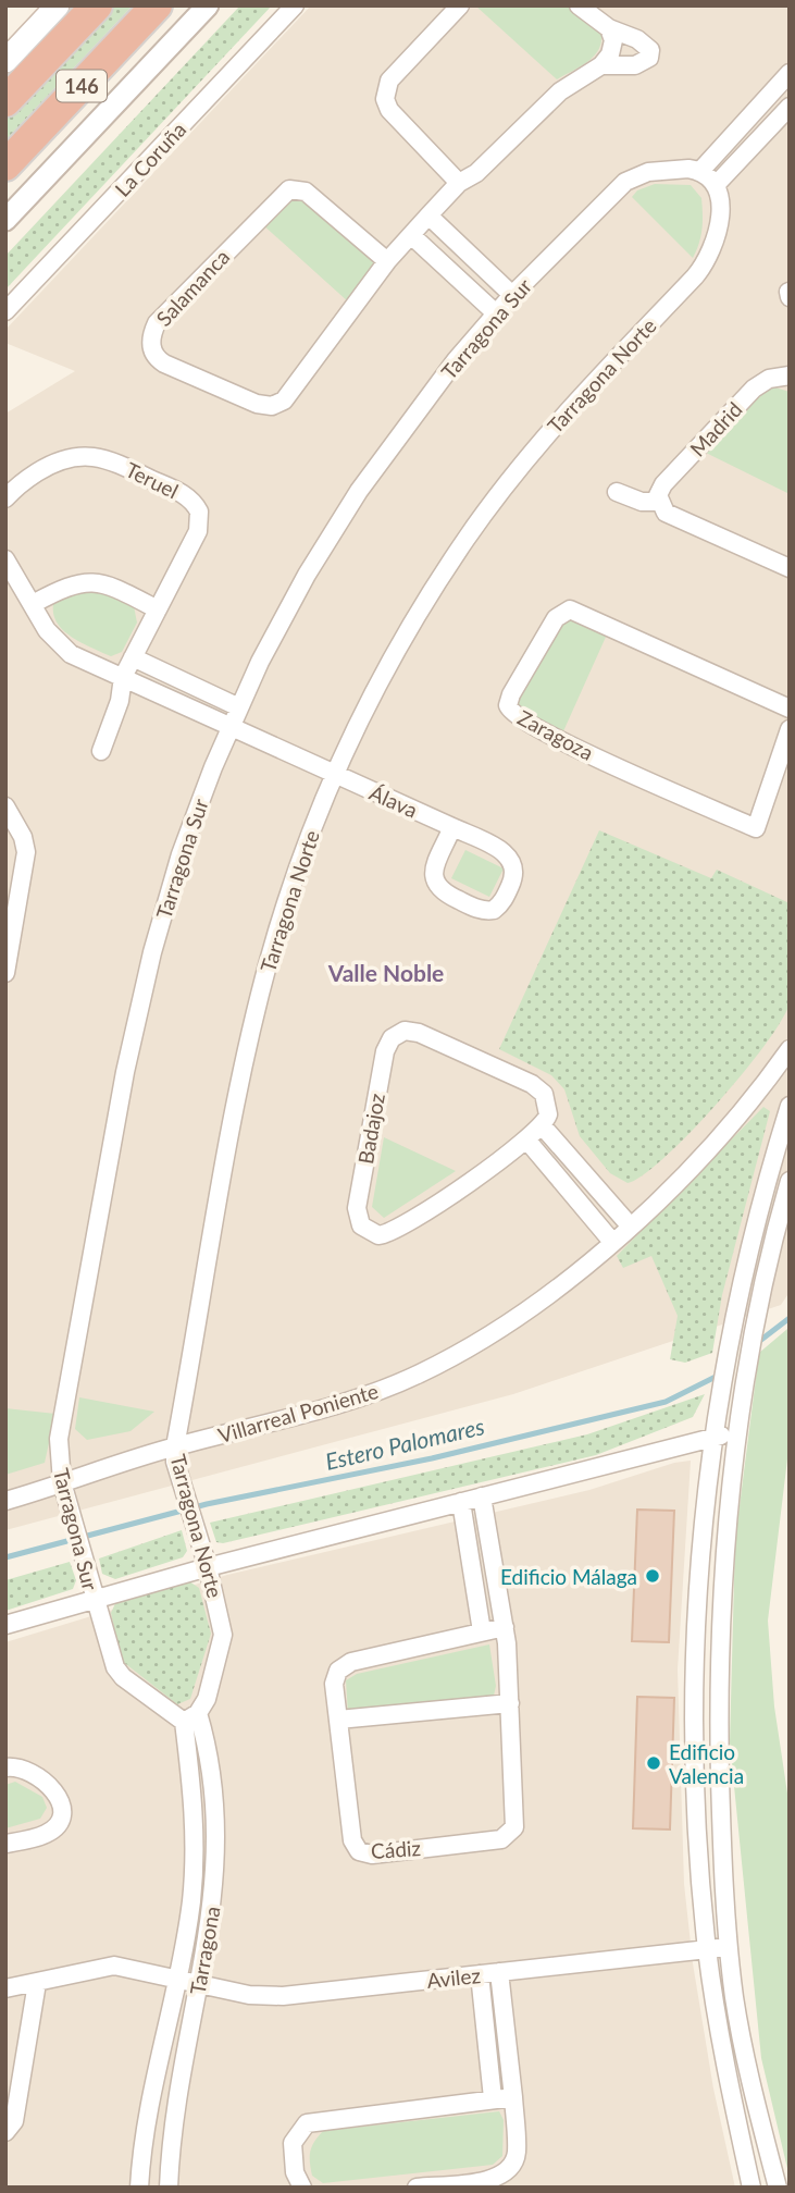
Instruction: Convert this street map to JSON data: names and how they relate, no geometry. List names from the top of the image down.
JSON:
{
  "streets": {
    "highway": ["146"],
    "street": [
      "La Coruña",
      "Salamanca",
      "Tarragona Sur",
      "Tarragona Norte",
      "Madrid",
      "Teruel",
      "Zaragoza",
      "Álava",
      "Badajoz",
      "Villarreal Poniente",
      "Cádiz",
      "Tarragona",
      "Avilez"
    ]
  },
  "crossings": [
    ["Tarragona Sur", "Tarragona Norte"],
    ["Tarragona Sur", "Álava"],
    ["Tarragona Sur", "Villarreal Poniente"],
    ["Tarragona Sur", "Tarragona"],
    ["Tarragona Norte", "Álava"],
    ["Tarragona Norte", "Villarreal Poniente"],
    ["Tarragona Norte", "Tarragona"],
    ["Tarragona", "Avilez"]
  ],
  "districts": ["Valle Noble"],
  "water": ["Estero Palomares"],
  "places": ["Edificio Málaga", "Edificio Valencia"]
}
